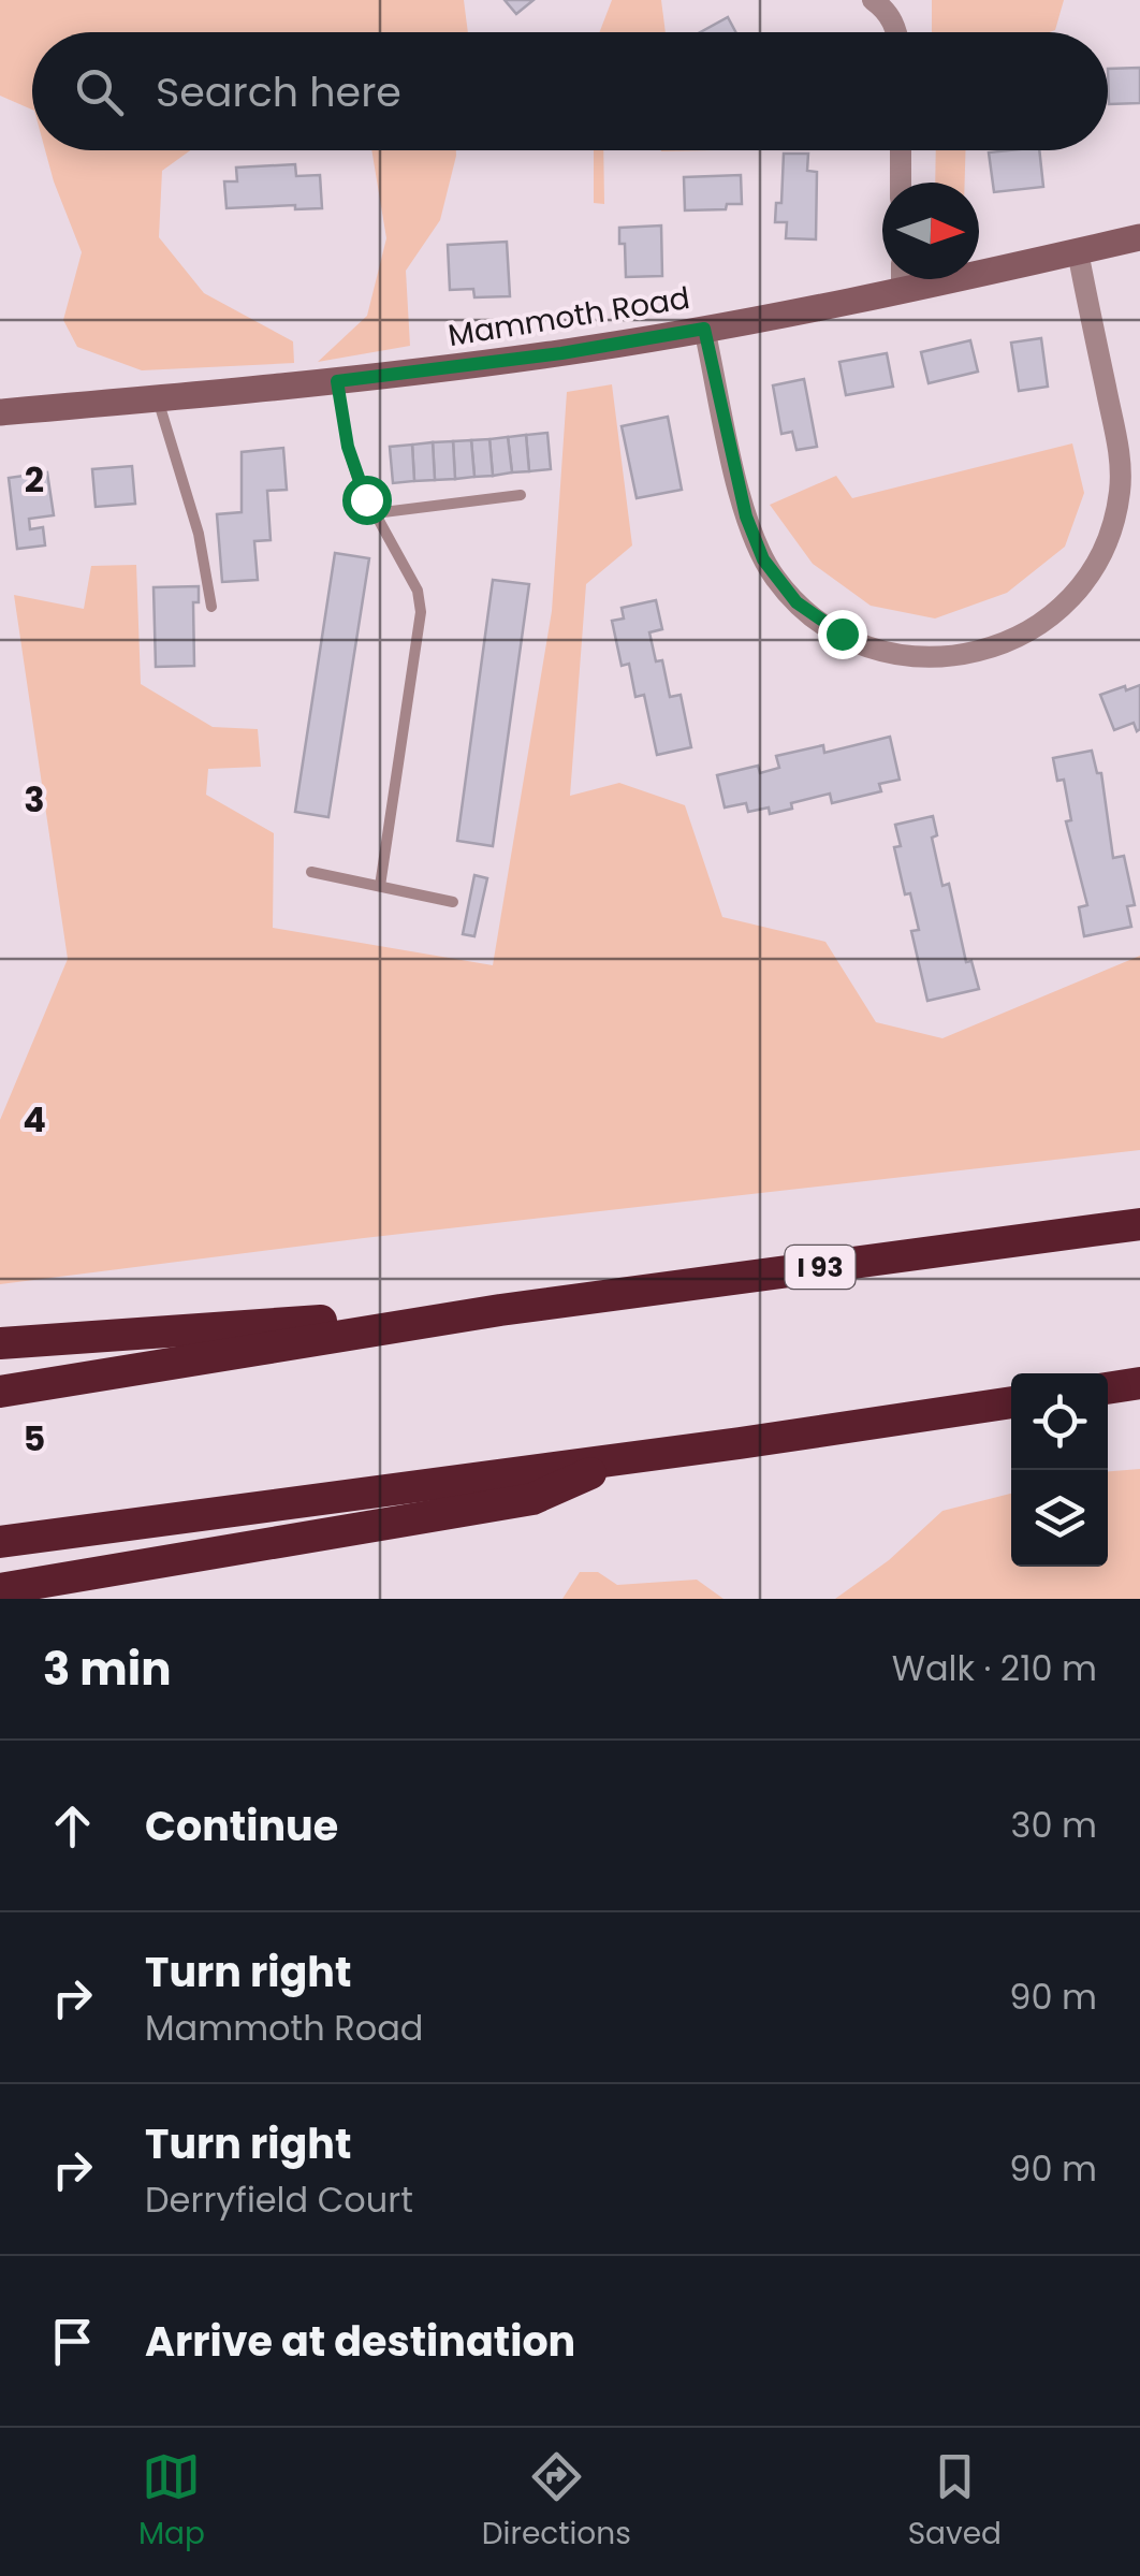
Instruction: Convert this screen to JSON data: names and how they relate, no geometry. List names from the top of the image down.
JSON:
{
  "streets": {
    "highway": ["I 93"],
    "main road": ["Mammoth Road"]
  },
  "north": "right",
  "page": {
    "search": "Search here",
    "heading": ["3 min", "Walk · 210 m"],
    "list": [
      ["Continue", "30 m"],
      ["Turn right", "Mammoth Road", "90 m"],
      ["Turn right", "Derryfield Court", "90 m"],
      "Arrive at destination"
    ],
    "nav": ["Map", "Directions", "Saved"]
  },
  "grid": {
    "rows": [
      "2",
      "3",
      "4",
      "5"
    ]
  }
}
